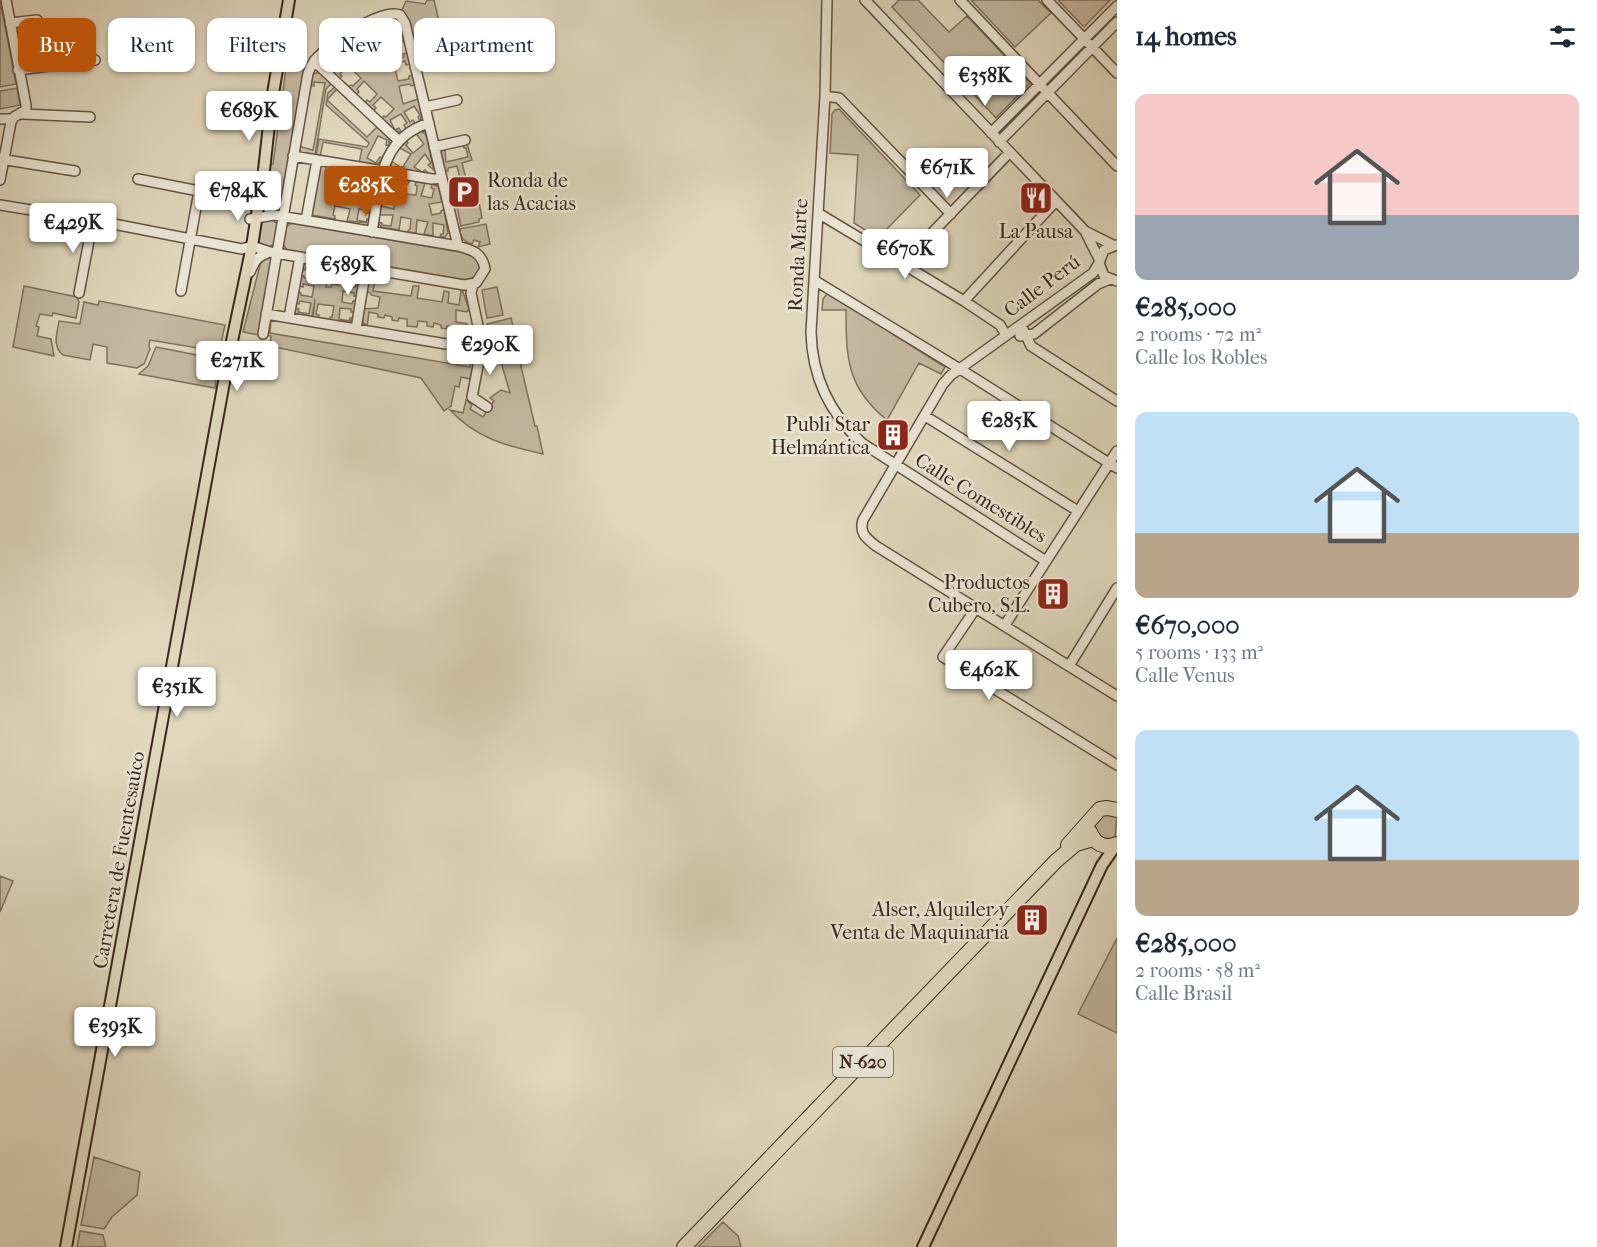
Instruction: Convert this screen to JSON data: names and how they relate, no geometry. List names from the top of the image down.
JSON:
{
  "streets": {
    "highway": ["N-620"],
    "main road": ["Carretera de Fuentesaúco"],
    "street": ["Ronda Marte", "Calle Perú", "Calle Comestibles"]
  },
  "crossings": [
    ["Ronda Marte", "Calle Perú"],
    ["Ronda Marte", "Calle Comestibles"],
    ["Calle Perú", "Calle Comestibles"]
  ],
  "places": {
    "parking": ["Ronda de las Acacias"],
    "restaurant": ["La Pausa"],
    "building": ["Publi Star Helmántica", "Productos Cubero, S.L.", "Alser, Alquiler y Venta de Maquinaria"]
  },
  "page": {
    "heading": "14 homes",
    "chip": [
      "Buy",
      "Rent",
      "Filters",
      "New",
      "Apartment"
    ],
    "price": [
      "€358K",
      "€689K",
      "€671K",
      "€285K",
      "€784K",
      "€429K",
      "€670K",
      "€589K",
      "€290K",
      "€271K",
      "€285K",
      "€462K",
      "€351K",
      "€393K"
    ],
    "list": [
      {
        "name": "€285,000",
        "note": "2 rooms · 72 m² · Calle los Robles"
      },
      {
        "name": "€670,000",
        "note": "5 rooms · 133 m² · Calle Venus"
      },
      {
        "name": "€285,000",
        "note": "2 rooms · 58 m² · Calle Brasil"
      }
    ]
  }
}
